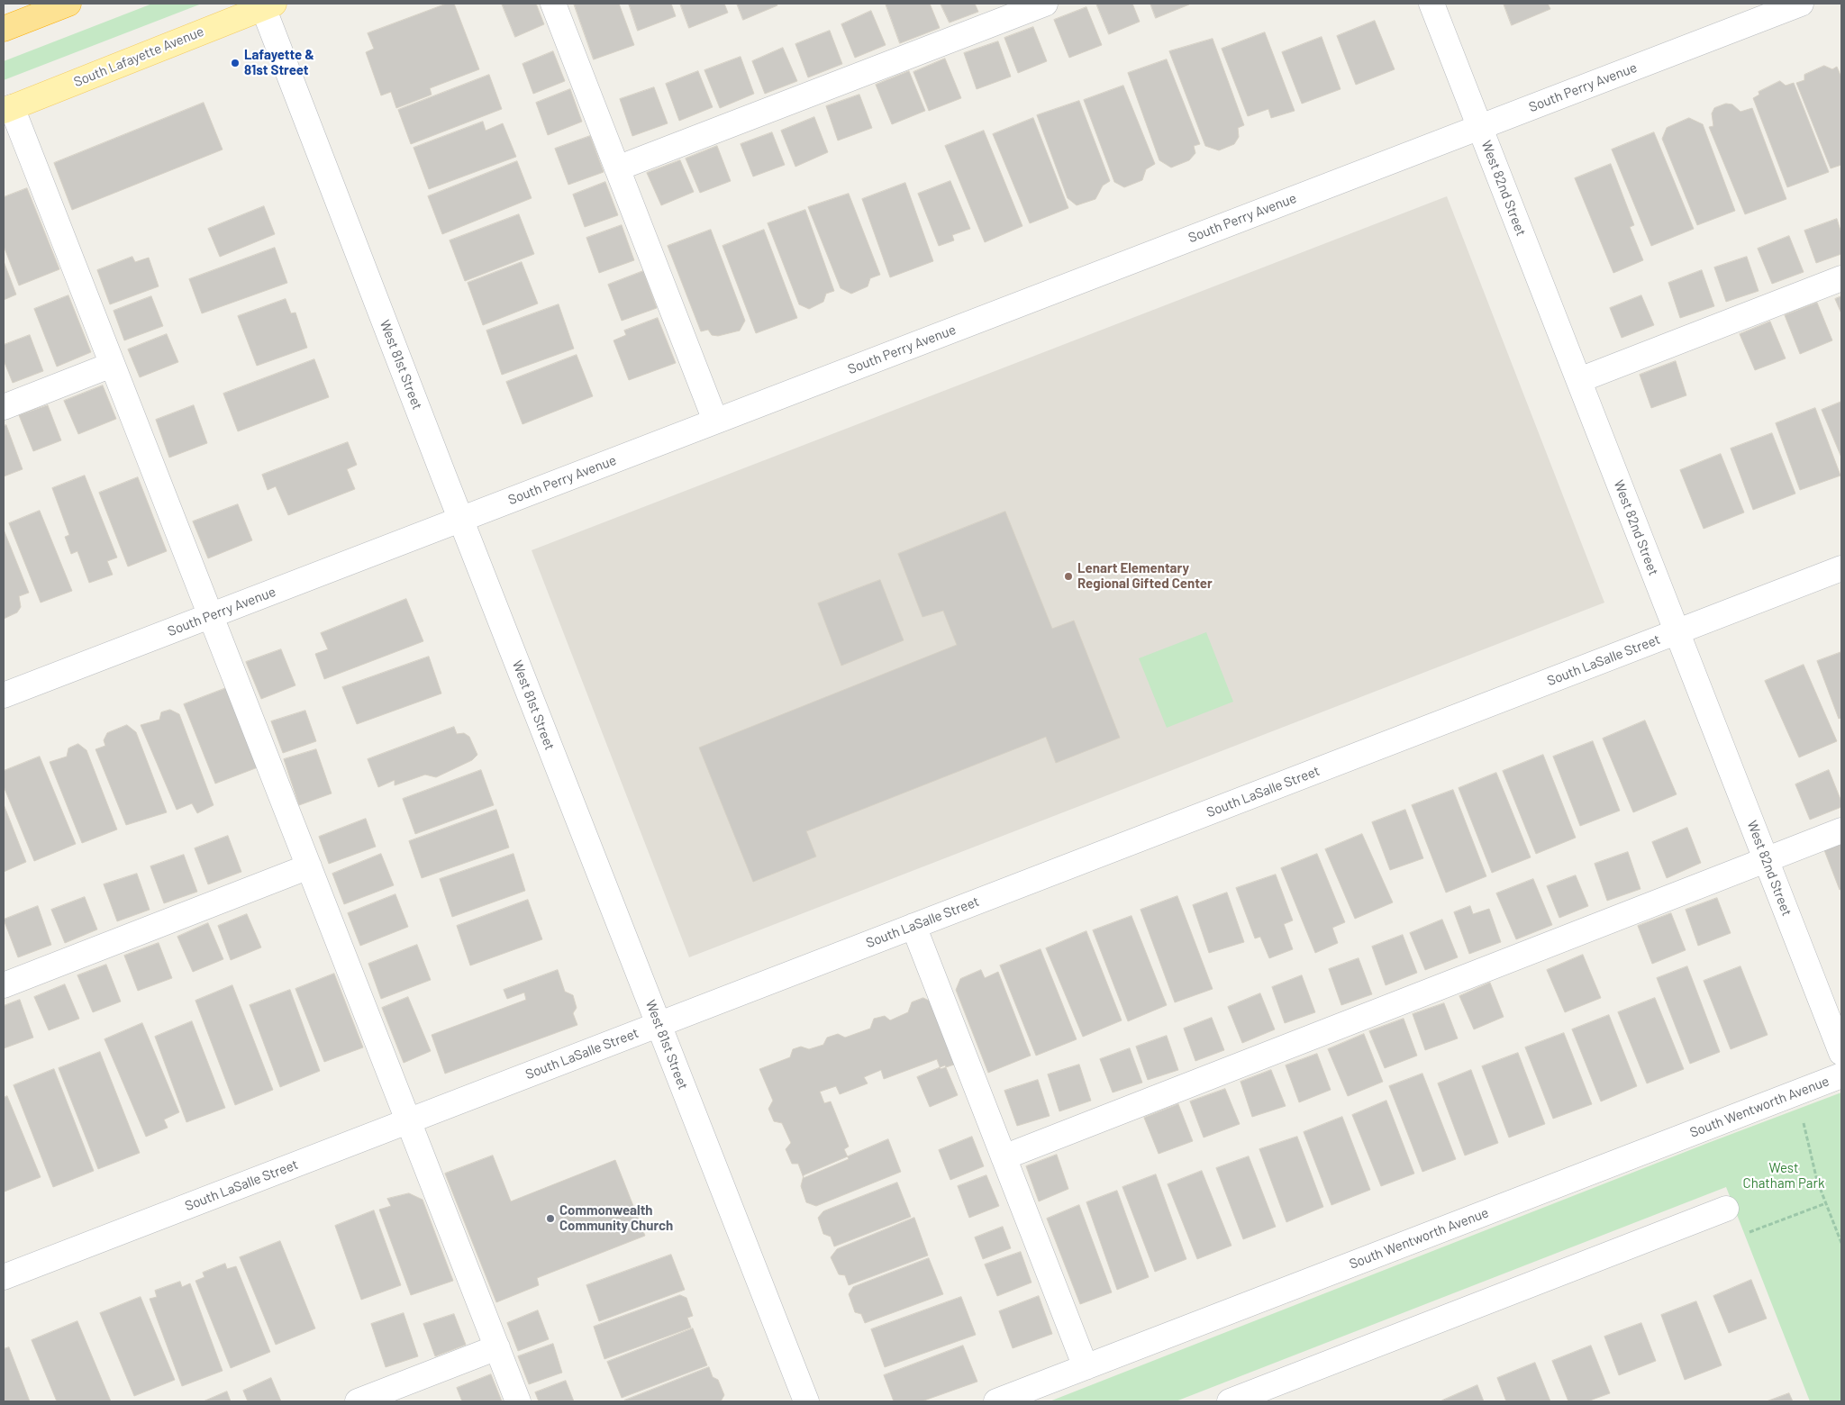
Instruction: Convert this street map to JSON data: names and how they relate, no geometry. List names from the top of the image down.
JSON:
{
  "streets": {
    "main road": ["South Lafayette Avenue"],
    "street": [
      "South Perry Avenue",
      "West 82nd Street",
      "West 81st Street",
      "South LaSalle Street",
      "South Wentworth Avenue"
    ]
  },
  "crossings": [
    ["South Lafayette Avenue", "West 81st Street"],
    ["South Perry Avenue", "West 82nd Street"],
    ["South Perry Avenue", "West 81st Street"],
    ["West 82nd Street", "South LaSalle Street"],
    ["West 81st Street", "South LaSalle Street"]
  ],
  "parks": ["West Chatham Park"],
  "places": ["Lafayette & 81st Street", "Lenart Elementary Regional Gifted Center", "Commonwealth Community Church"]
}
